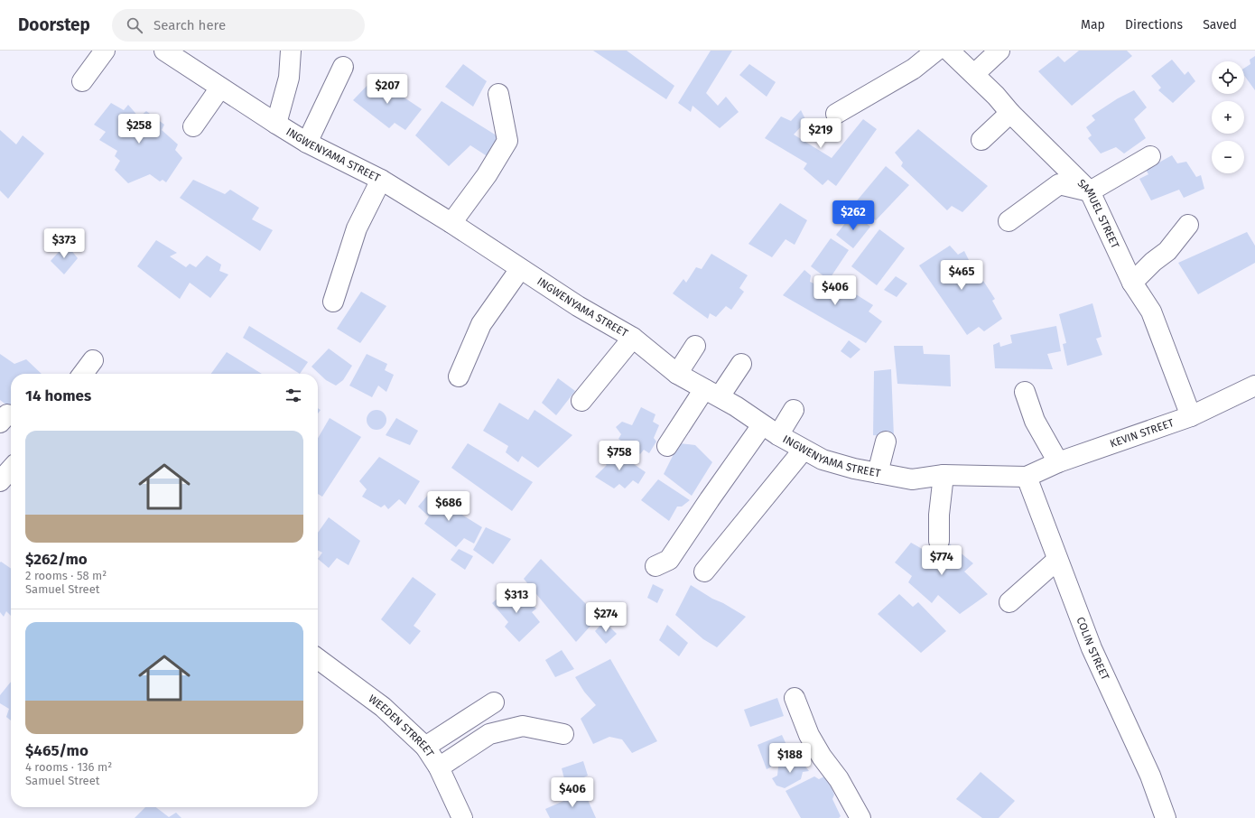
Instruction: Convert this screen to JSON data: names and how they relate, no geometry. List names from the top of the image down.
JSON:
{
  "streets": {
    "street": [
      "INGWENYAMA STREET",
      "SAMUEL STREET",
      "KEVIN STREET",
      "COLIN STREET",
      "WEEDEN STRREET"
    ]
  },
  "crossings": [
    ["INGWENYAMA STREET", "KEVIN STREET"],
    ["INGWENYAMA STREET", "COLIN STREET"],
    ["SAMUEL STREET", "KEVIN STREET"],
    ["KEVIN STREET", "COLIN STREET"]
  ],
  "page": {
    "header": "Doorstep",
    "search": "Search here",
    "nav": ["Map", "Directions", "Saved"],
    "map_buttons": ["+", "−"],
    "price": [
      "$207",
      "$258",
      "$219",
      "$262",
      "$373",
      "$465",
      "$406",
      "$758",
      "$686",
      "$774",
      "$313",
      "$274",
      "$188",
      "$406"
    ],
    "heading": "14 homes",
    "list": [
      {
        "name": "$262/mo",
        "note": "2 rooms · 58 m² · Samuel Street"
      },
      {
        "name": "$465/mo",
        "note": "4 rooms · 136 m² · Samuel Street"
      }
    ]
  }
}
